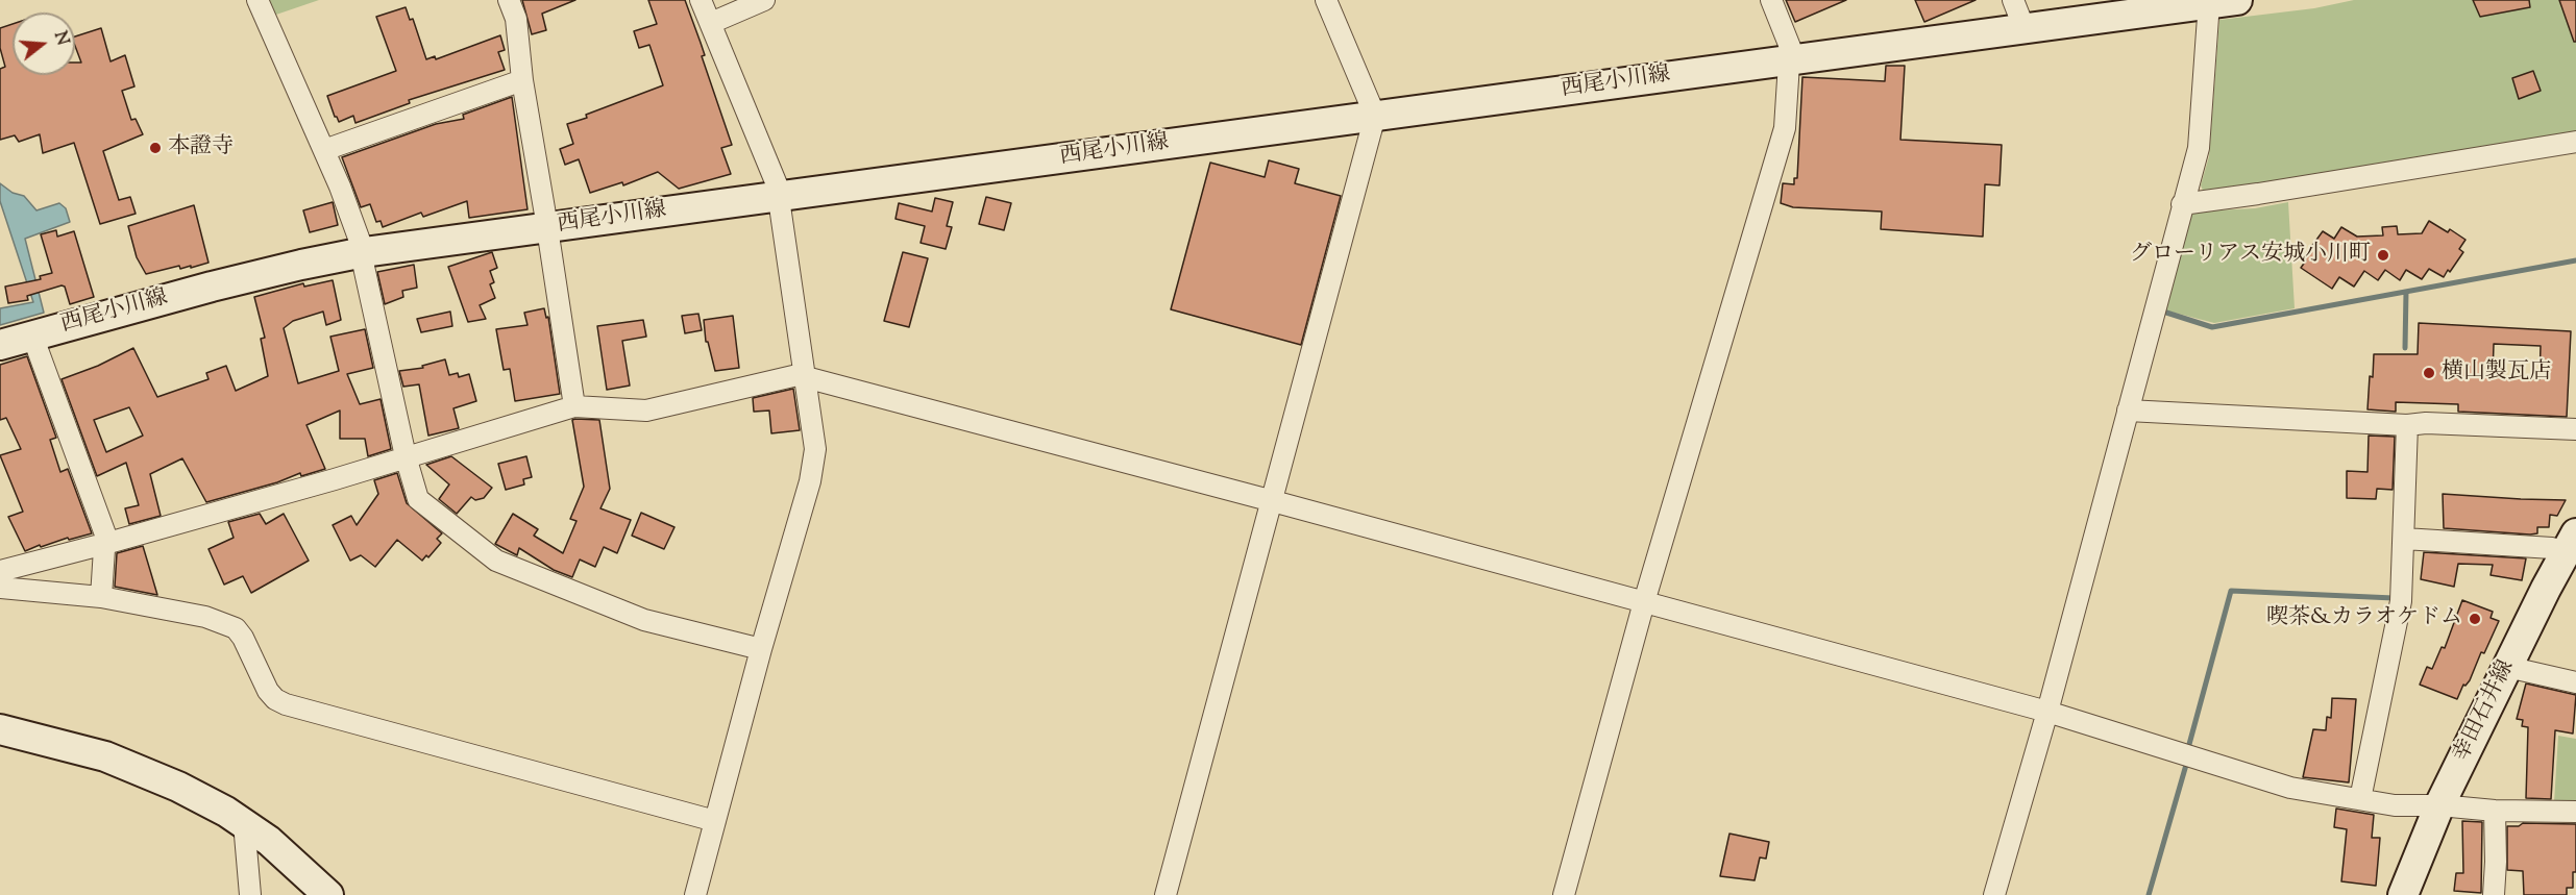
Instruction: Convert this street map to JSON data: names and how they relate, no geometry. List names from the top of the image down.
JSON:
{
  "streets": {
    "main road": ["西尾小川線", "幸田石井線"]
  },
  "places": [
    "本證寺",
    "グローリアス安城小川町",
    "横山製瓦店",
    "喫茶&カラオケドム"
  ],
  "north": "right"
}
